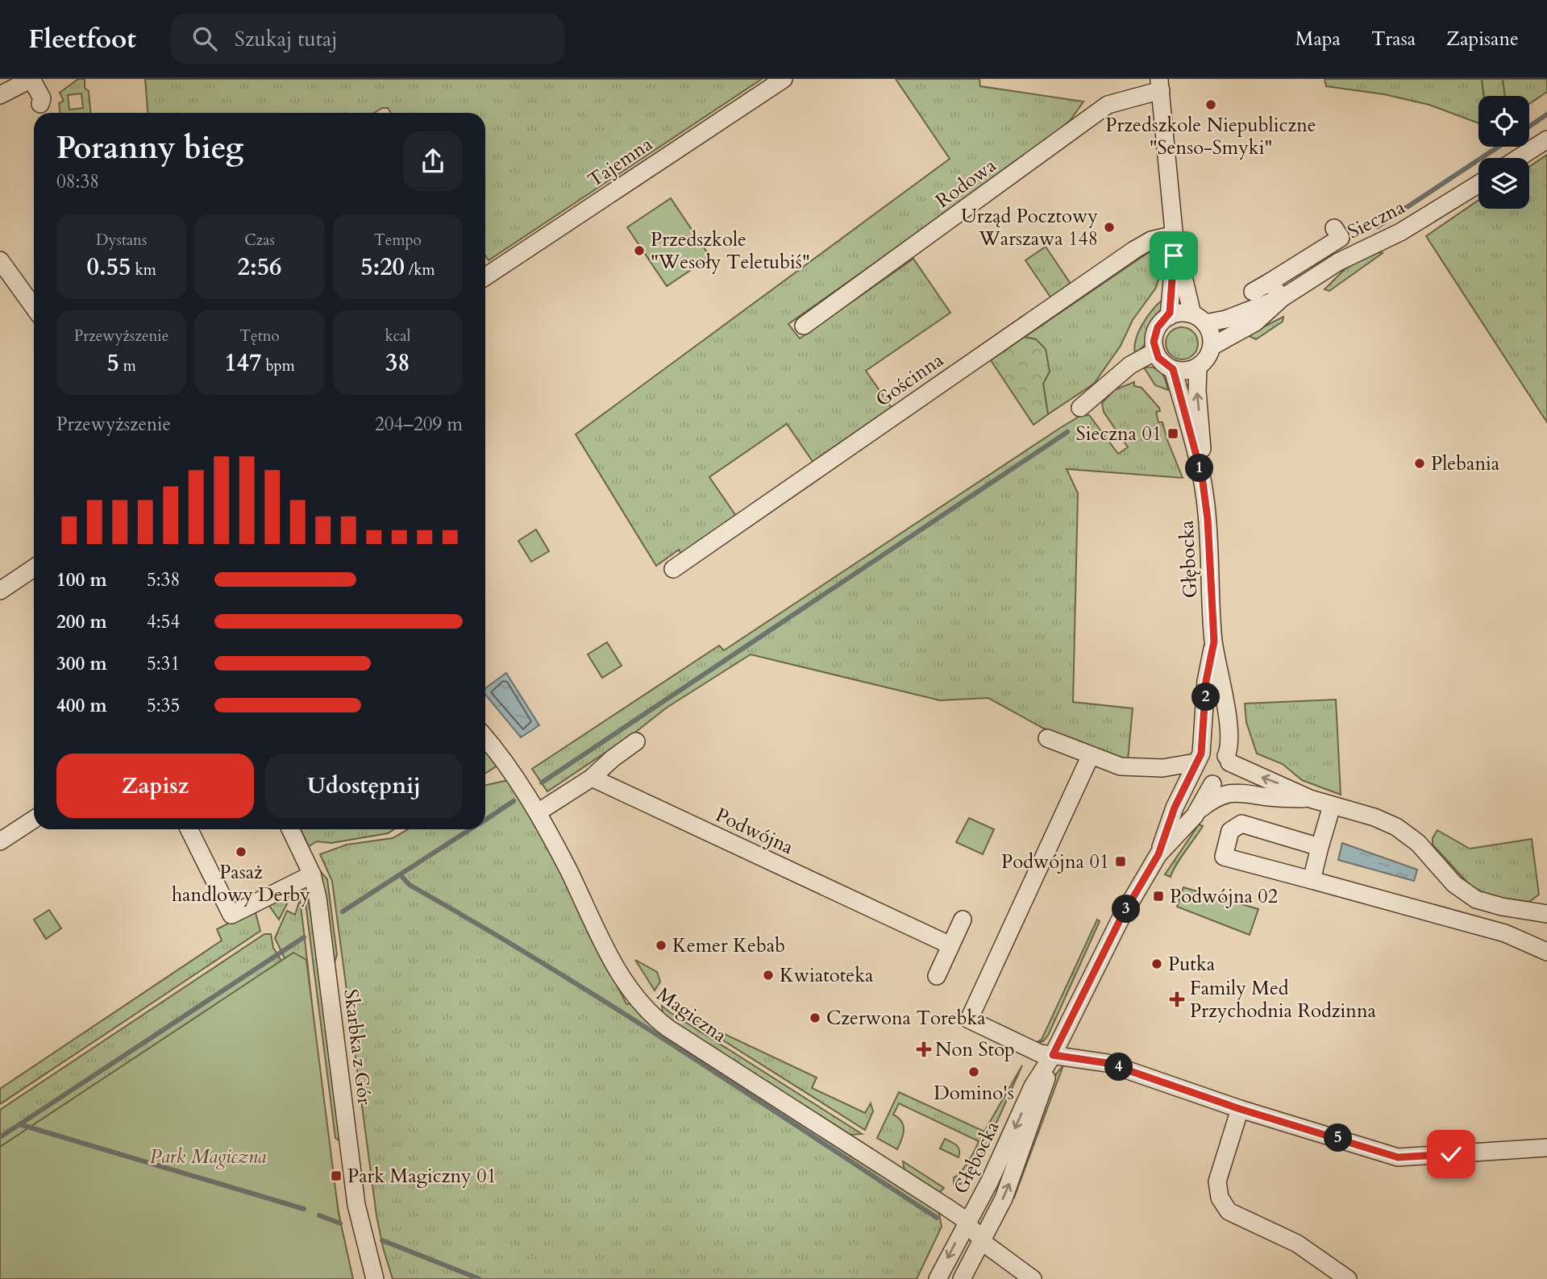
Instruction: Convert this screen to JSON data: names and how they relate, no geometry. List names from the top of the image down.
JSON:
{
  "streets": {
    "street": [
      "Tajemna",
      "Rodowa",
      "Sieczna",
      "Gościnna",
      "Głębocka",
      "Podwójna",
      "Magiczna",
      "Skarbka z Gór"
    ]
  },
  "crossings": [
    ["Sieczna", "Głębocka"],
    ["Głębocka", "Magiczna"]
  ],
  "parks": ["Park Magiczna"],
  "places": {
    "other": [
      "Przedszkole Niepubliczne \"Senso-Smyki\"",
      "Urząd Pocztowy Warszawa 148",
      "Przedszkole \"Wesoły Teletubiś\"",
      "Plebania",
      "Pasaż handlowy Derby",
      "Kemer Kebab",
      "Putka",
      "Kwiatoteka",
      "Czerwona Torebka",
      "Domino's"
    ],
    "transit": [
      "Sieczna 01",
      "Podwójna 01",
      "Podwójna 02",
      "Park Magiczny 01"
    ],
    "health": ["Family Med Przychodnia Rodzinna", "Non Stop"]
  },
  "page": {
    "header": "Fleetfoot",
    "search": "Szukaj tutaj",
    "nav": ["Mapa", "Trasa", "Zapisane"],
    "heading": ["Poranny bieg", "08:38"],
    "stats": [
      ["Dystans", "0.55 km"],
      ["Czas", "2:56"],
      ["Tempo", "5:20 /km"],
      ["Przewyższenie", "5 m"],
      ["Tętno", "147 bpm"],
      ["kcal", "38"]
    ],
    "chart": ["Przewyższenie", "204–209 m"],
    "pins": [
      "1",
      "2",
      "3",
      "4",
      "5"
    ],
    "list": [
      {
        "name": "100 m",
        "note": "5:38"
      },
      {
        "name": "200 m",
        "note": "4:54"
      },
      {
        "name": "300 m",
        "note": "5:31"
      },
      {
        "name": "400 m",
        "note": "5:35"
      }
    ],
    "buttons": ["Zapisz", "Udostępnij"]
  }
}
